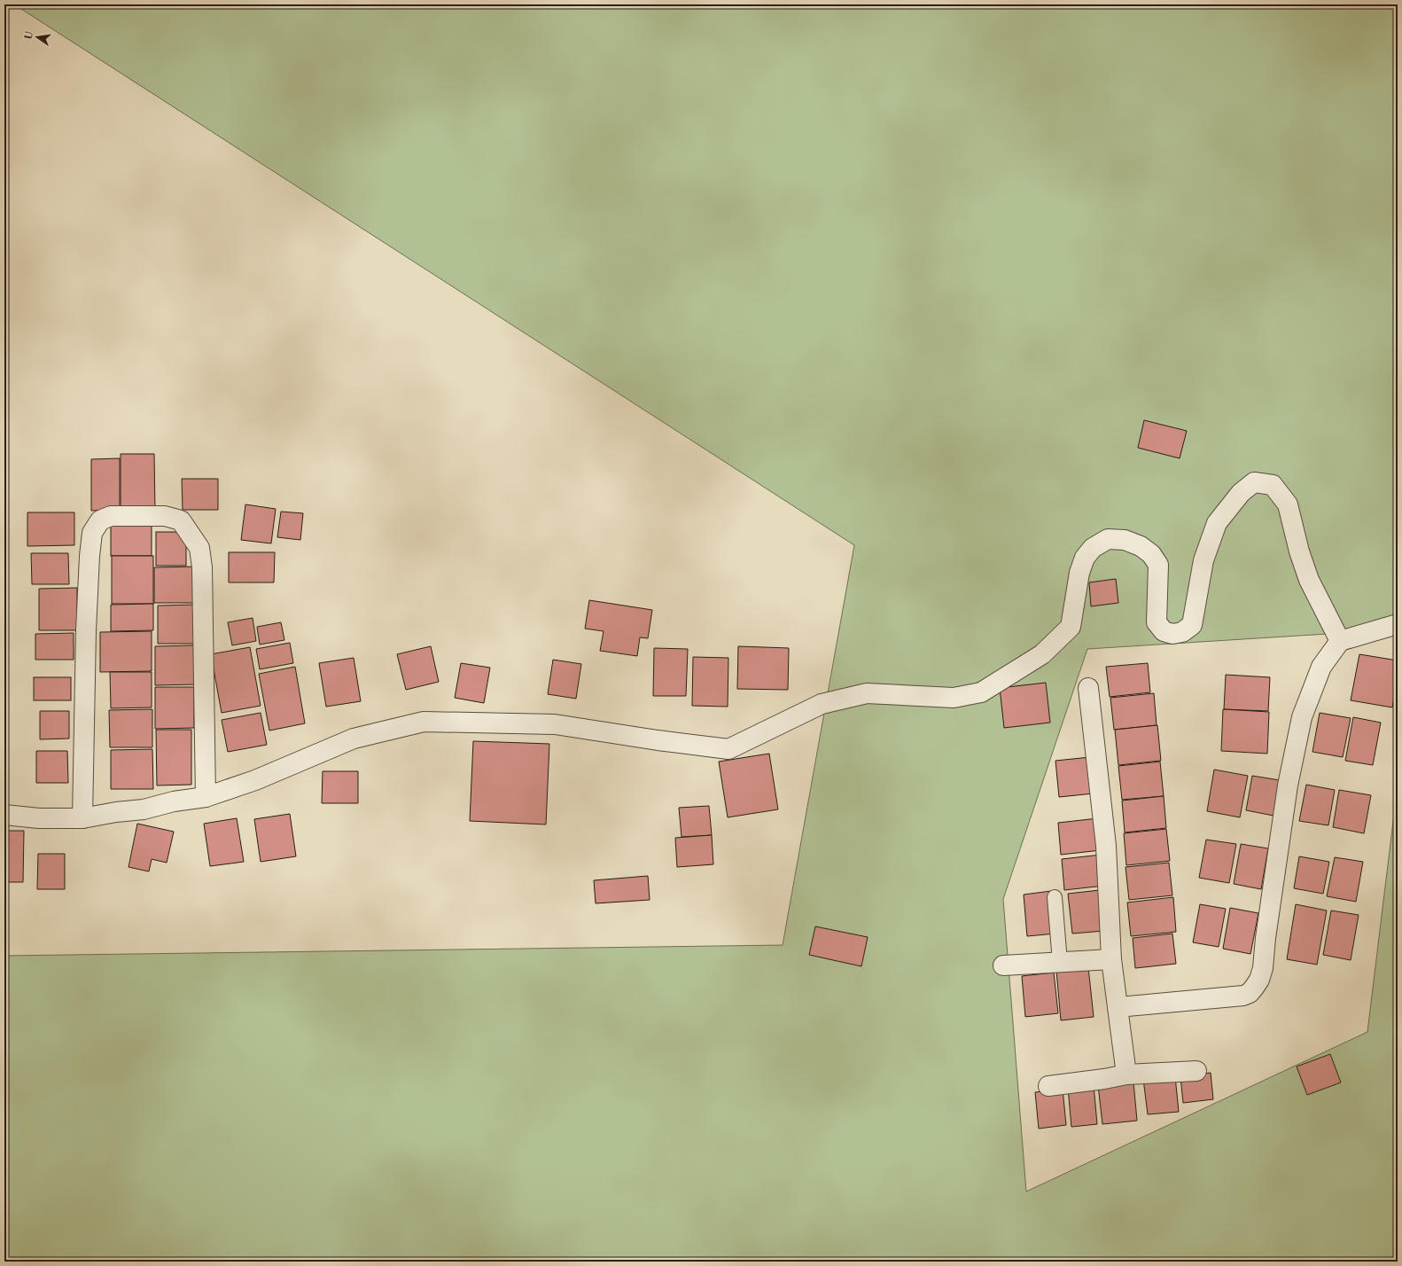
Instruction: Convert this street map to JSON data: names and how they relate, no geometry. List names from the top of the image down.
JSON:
{
  "north": "left"
}
